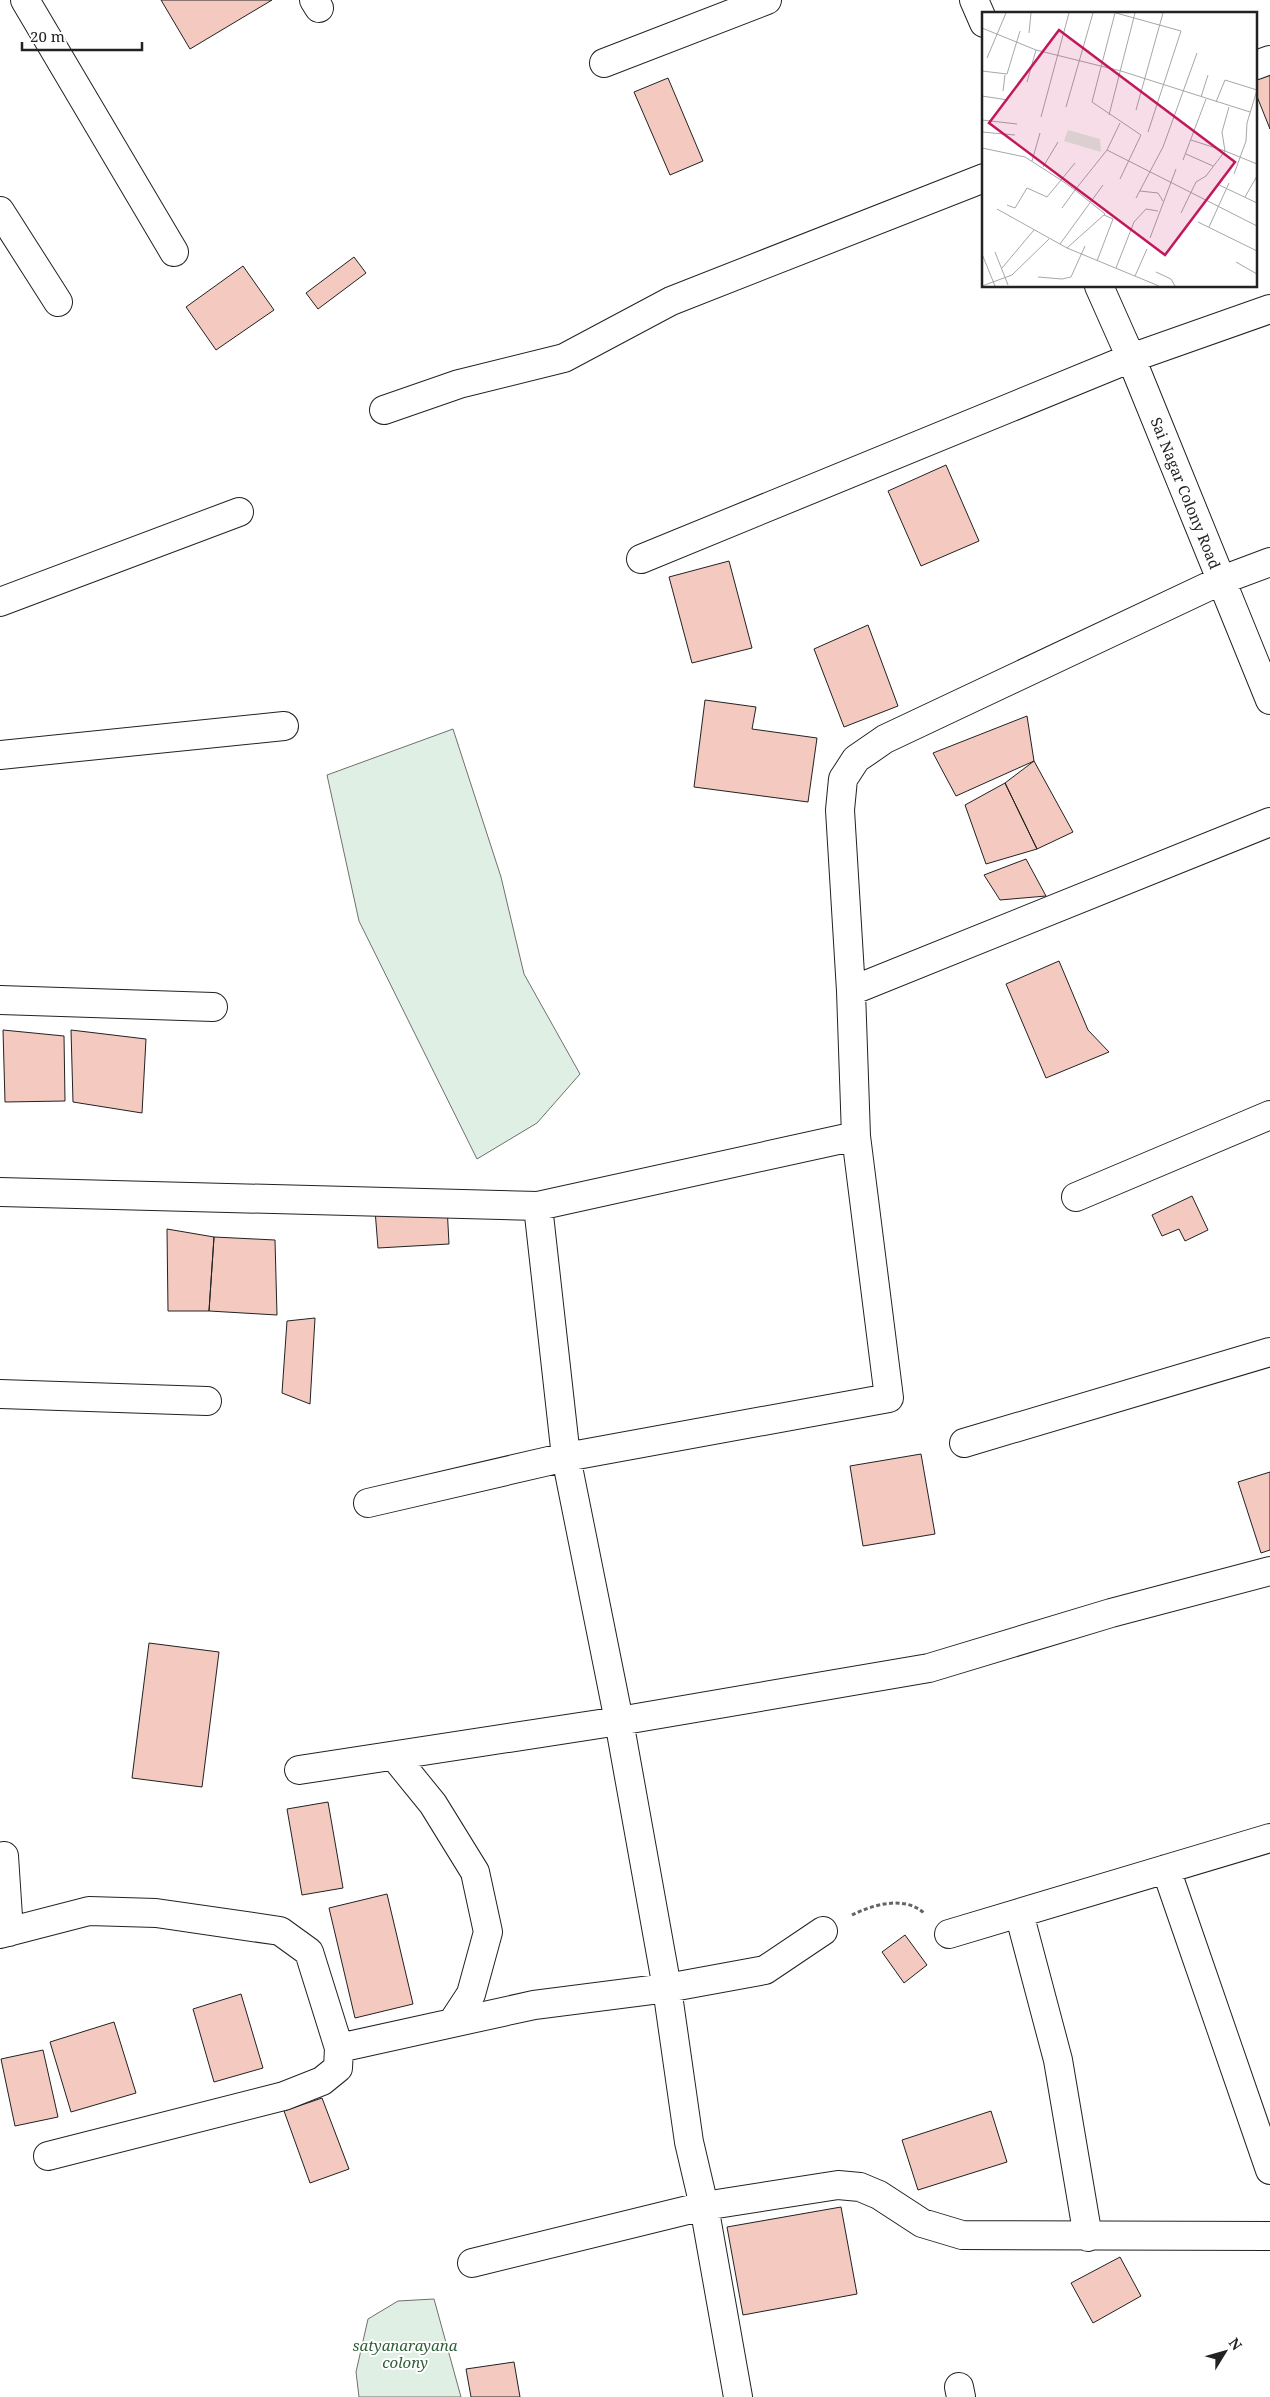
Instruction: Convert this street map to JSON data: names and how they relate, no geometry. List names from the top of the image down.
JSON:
{
  "streets": {
    "street": ["Sai Nagar Colony Road"]
  },
  "parks": ["satyanarayana colony"],
  "scale_bar": "20 m",
  "north": "top right"
}
